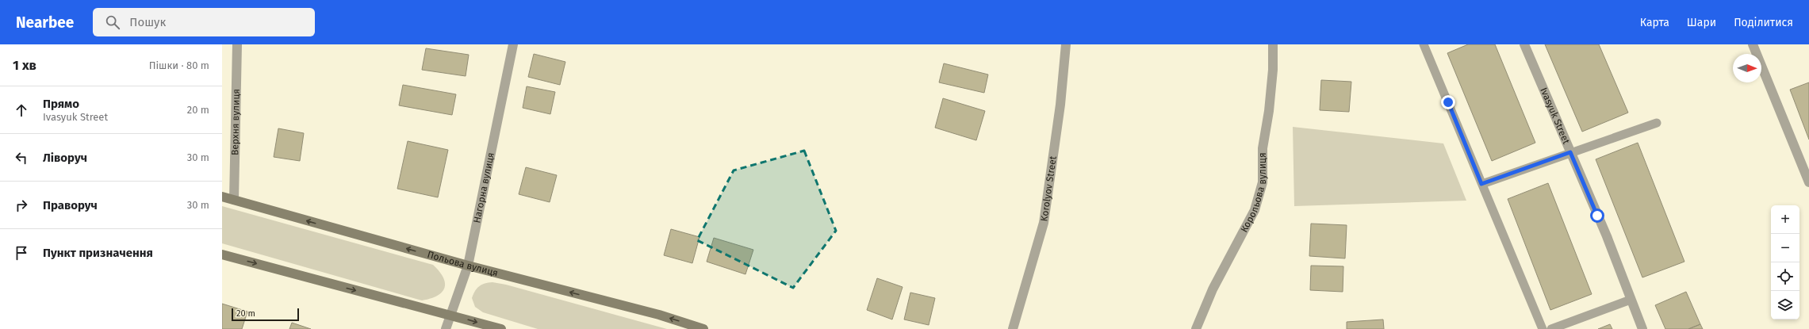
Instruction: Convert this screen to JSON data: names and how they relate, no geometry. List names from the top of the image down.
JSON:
{
  "streets": {
    "main road": ["Польова вулиця"],
    "street": [
      "Ivasyuk Street",
      "Верхня вулиця",
      "Нагорна вулиця",
      "Korolyov Street",
      "Корольова вулиця"
    ]
  },
  "crossings": [
    ["Верхня вулиця", "Польова вулиця"],
    ["Нагорна вулиця", "Польова вулиця"]
  ],
  "scale_bar": "20 m",
  "north": "right",
  "page": {
    "header": "Nearbee",
    "search": "Пошук",
    "nav": ["Карта", "Шари", "Поділитися"],
    "heading": ["1 хв", "Пішки · 80 m"],
    "list": [
      ["Прямо", "Ivasyuk Street", "20 m"],
      ["Ліворуч", "30 m"],
      ["Праворуч", "30 m"],
      "Пункт призначення"
    ],
    "map_buttons": ["+", "−"],
    "scale": "20 m"
  }
}
